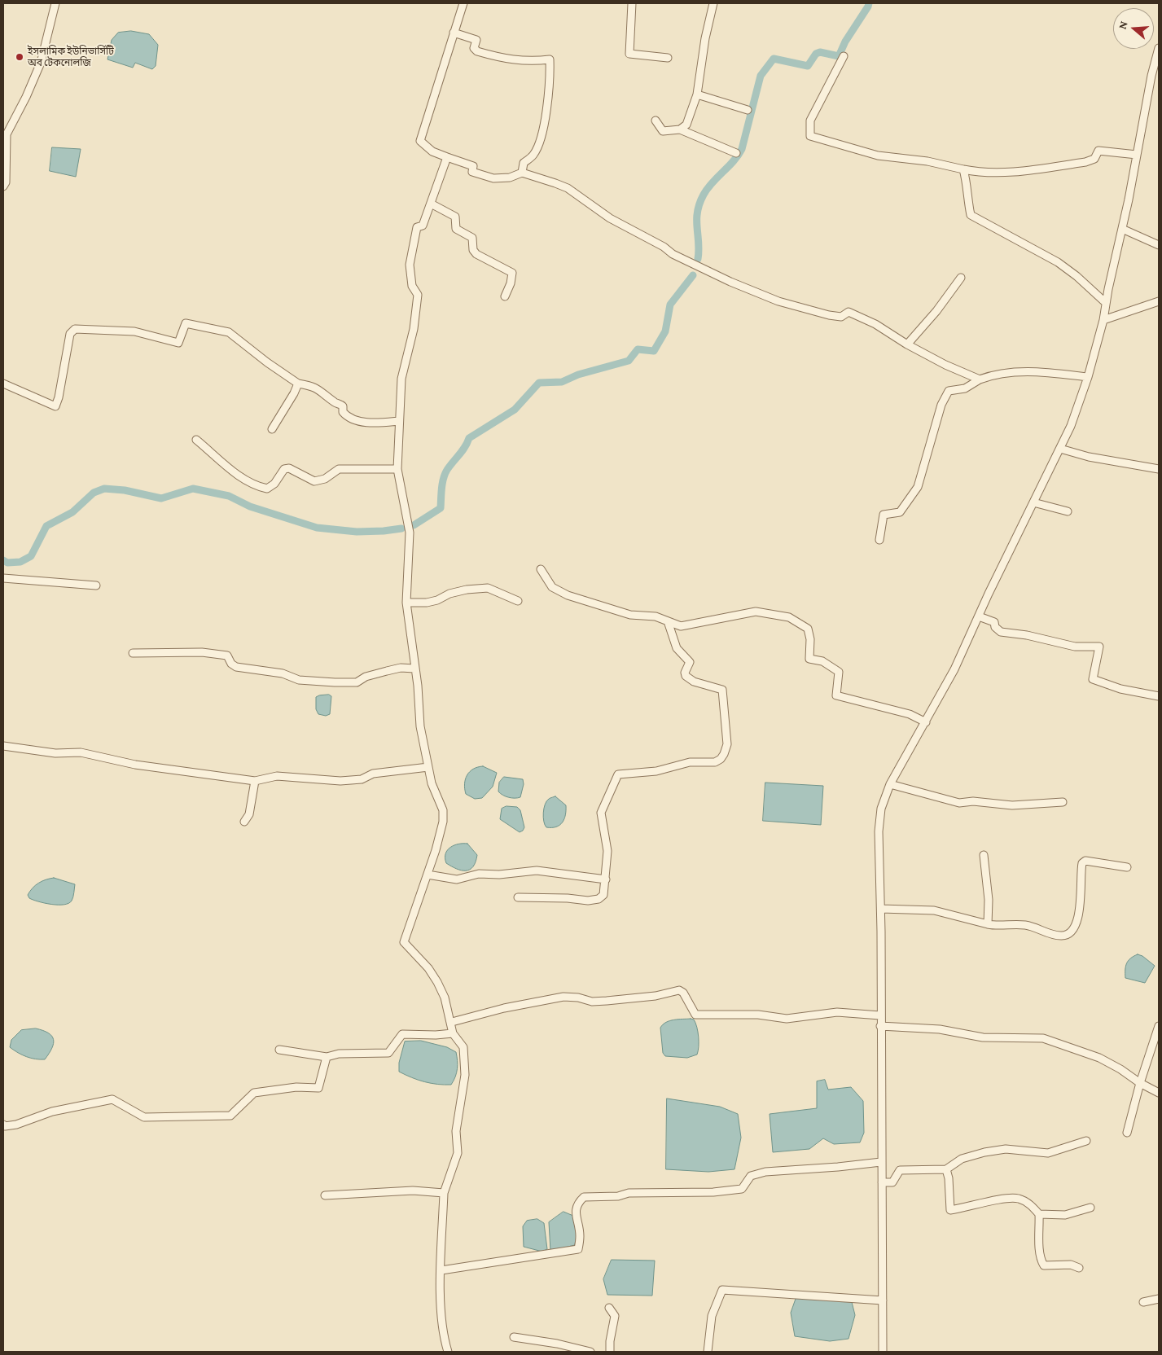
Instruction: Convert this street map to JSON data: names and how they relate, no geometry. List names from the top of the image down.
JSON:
{
  "places": ["ইসলামিক ইউনিভার্সিটি অব টেকনোলজি"],
  "north": "left"
}
